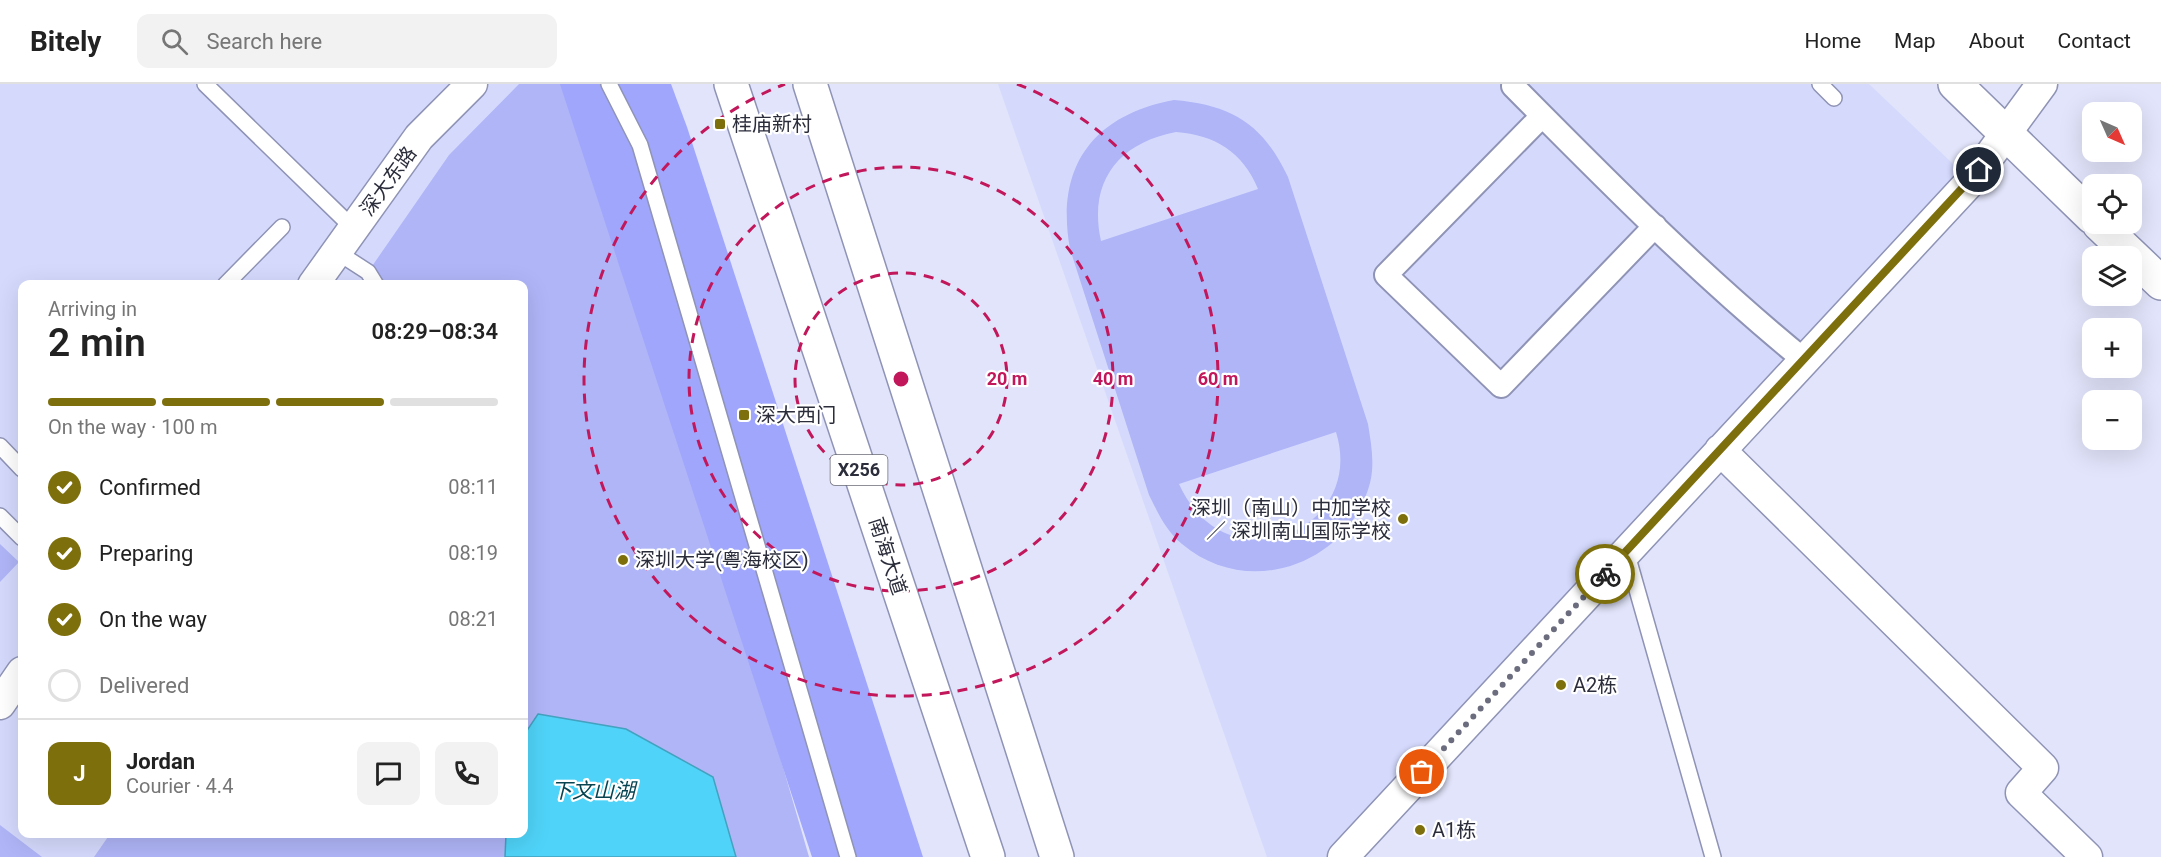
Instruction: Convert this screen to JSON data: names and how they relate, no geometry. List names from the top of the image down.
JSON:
{
  "streets": {
    "main road": ["X256", "南海大道"],
    "street": ["深大东路"]
  },
  "water": ["下文山湖"],
  "places": {
    "transit": ["桂庙新村", "深大西门"],
    "other": [
      "深圳（南山）中加学校 ／ 深圳南山国际学校",
      "深圳大学(粤海校区)",
      "A2栋",
      "A1栋"
    ]
  },
  "north": "bottom right",
  "page": {
    "header": "Bitely",
    "search": "Search here",
    "nav": [
      "Home",
      "Map",
      "About",
      "Contact"
    ],
    "map_buttons": ["+", "−"],
    "heading": ["2 min", "Arriving in", "08:29–08:34"],
    "panel": ["Jordan", "Courier · 4.4"],
    "bar": "On the way · 100 m",
    "list": [
      ["Confirmed", "08:11"],
      ["Preparing", "08:19"],
      ["On the way", "08:21"],
      "Delivered"
    ],
    "round": "J"
  },
  "rings": ["20 m", "40 m", "60 m"]
}
